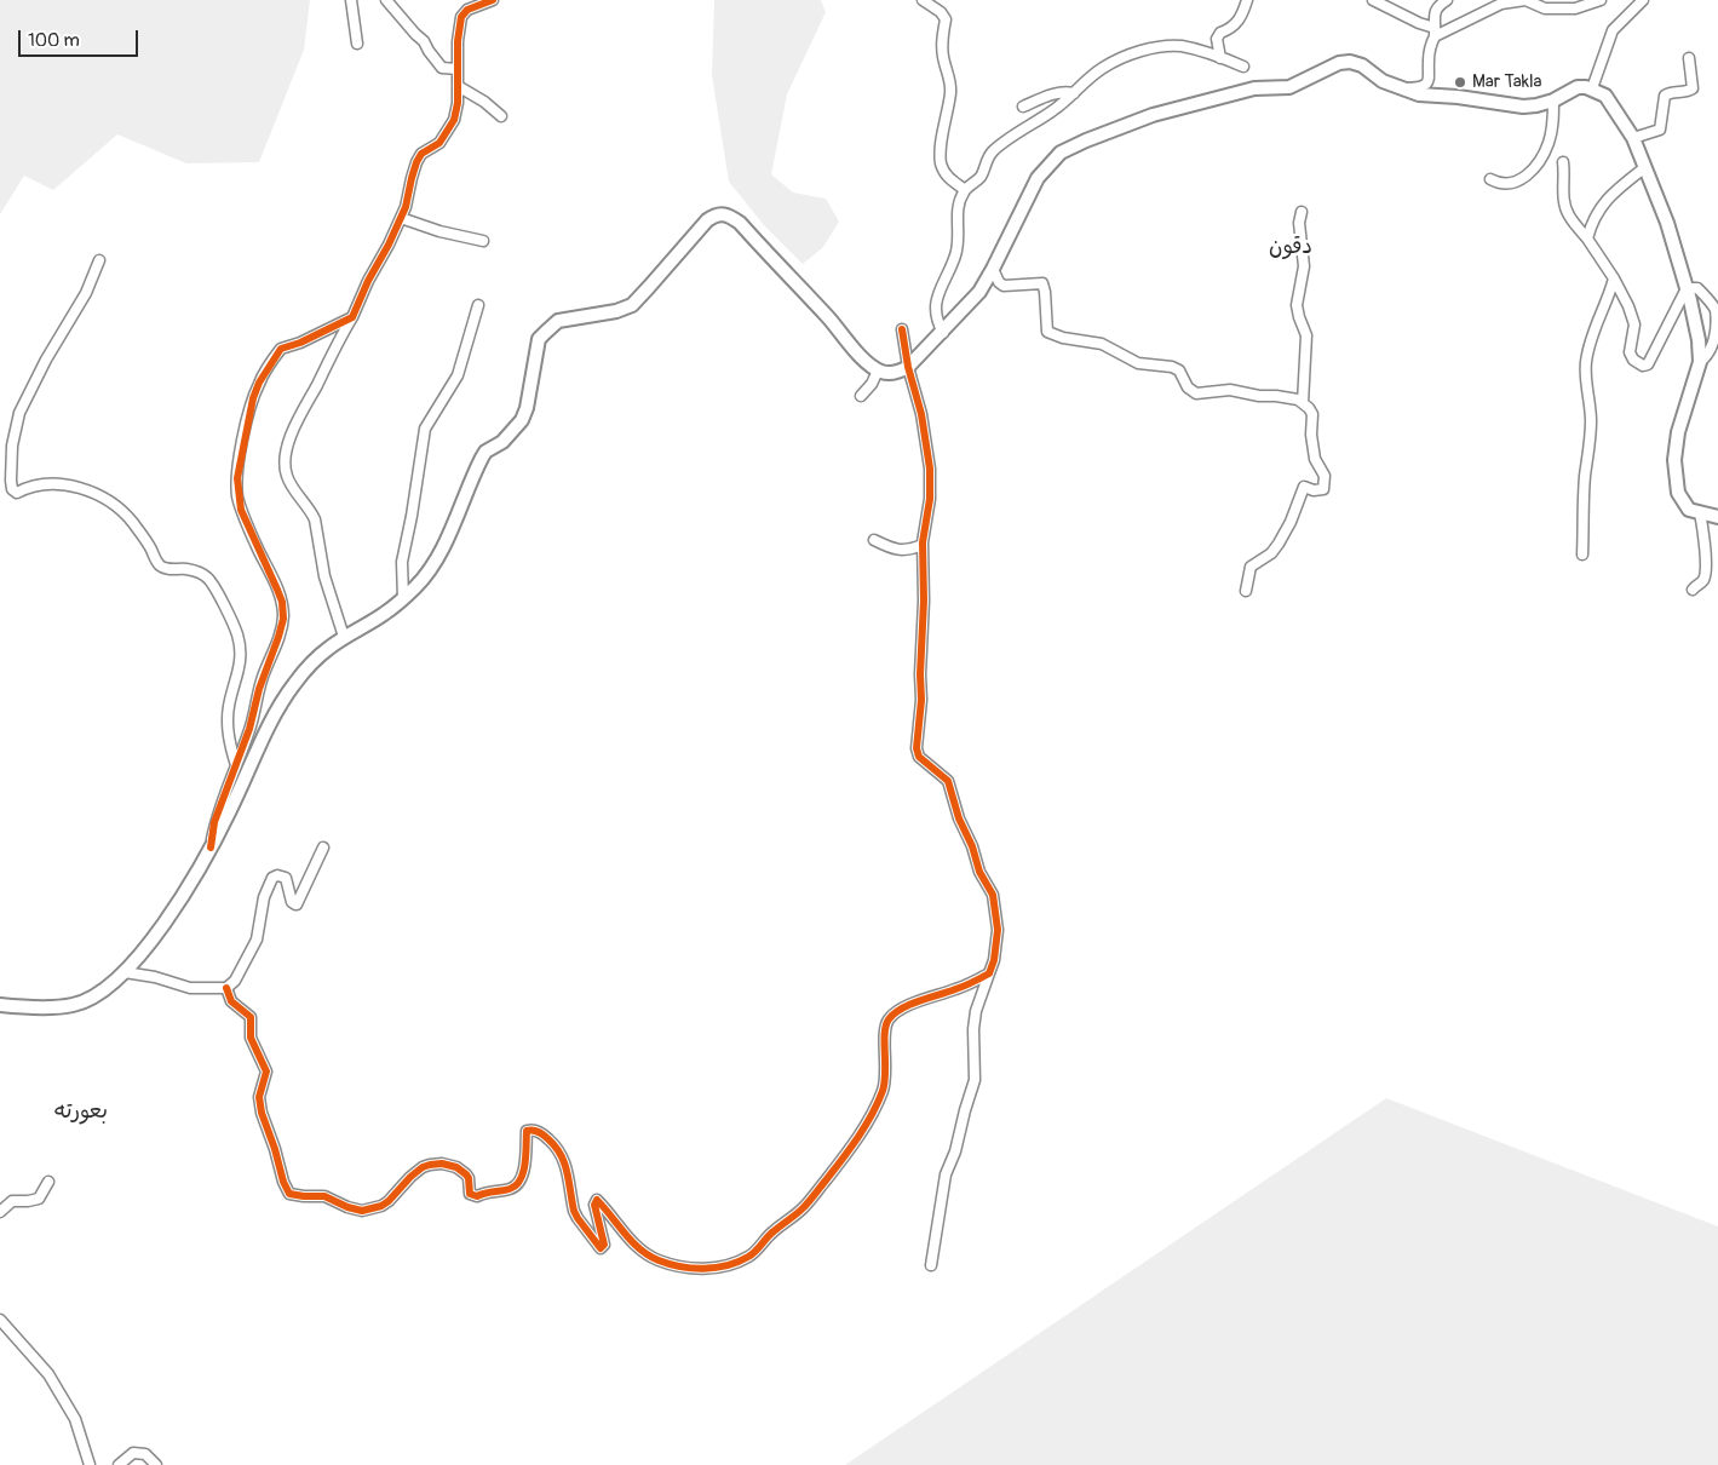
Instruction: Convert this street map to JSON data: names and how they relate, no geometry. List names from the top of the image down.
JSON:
{
  "districts": ["دقون", "بعورته"],
  "places": ["Mar Takla"],
  "scale_bar": "100 m"
}
